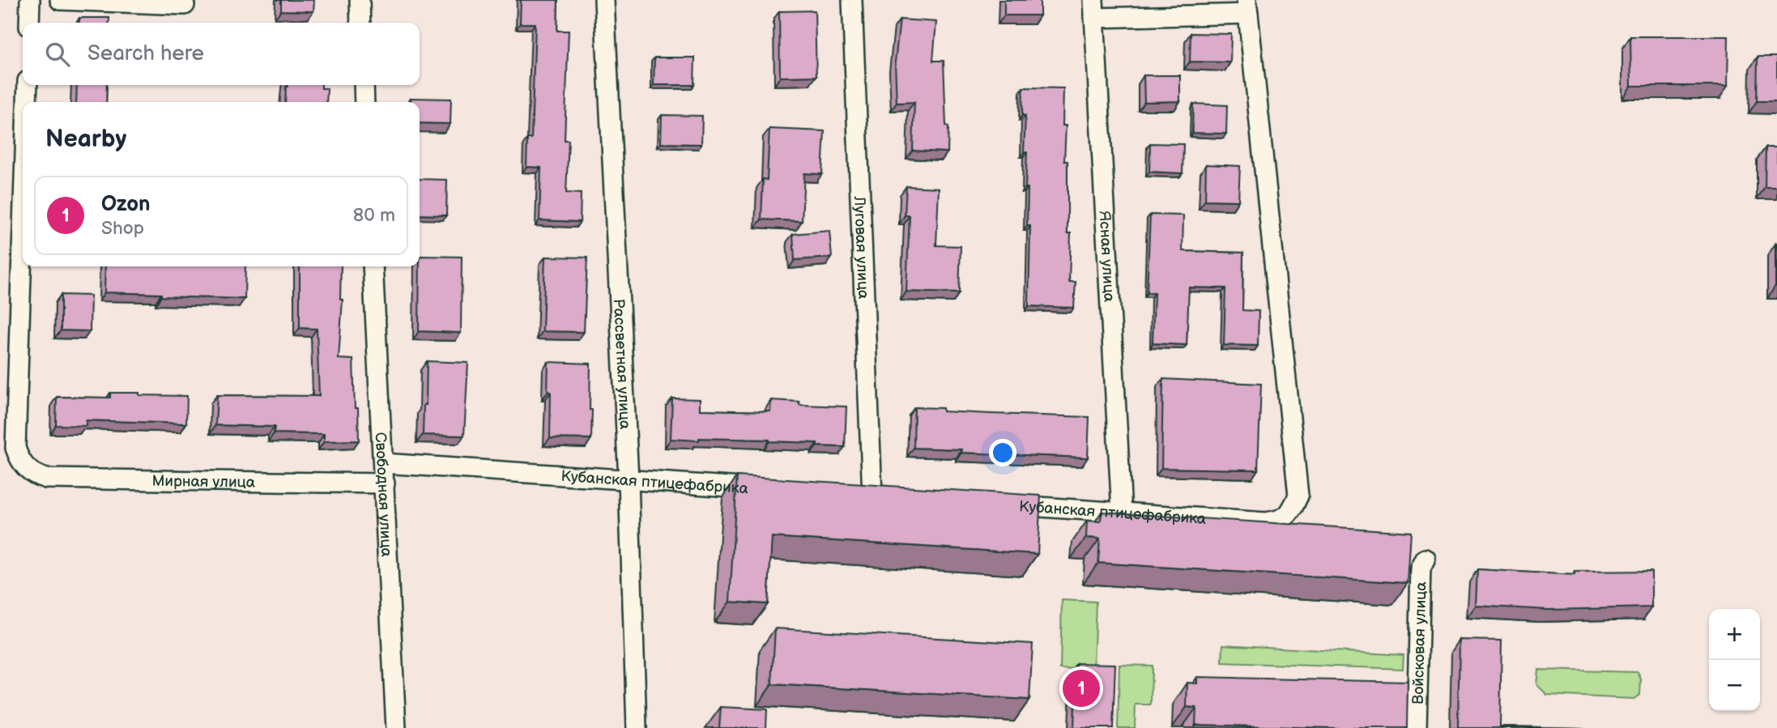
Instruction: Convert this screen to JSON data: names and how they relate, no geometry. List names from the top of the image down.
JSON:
{
  "streets": {
    "street": [
      "Луговая улица",
      "Ясная улица",
      "Рассветная улица",
      "Мирная улица",
      "Кубанская птицефабрика",
      "Свободная улица",
      "Войсковая улица"
    ]
  },
  "crossings": [
    ["Ясная улица", "Кубанская птицефабрика"],
    ["Рассветная улица", "Кубанская птицефабрика"],
    ["Мирная улица", "Свободная улица"],
    ["Кубанская птицефабрика", "Свободная улица"]
  ],
  "page": {
    "search": "Search here",
    "heading": "Nearby",
    "list": [
      {
        "mark": "1",
        "name": "Ozon",
        "note": "Shop",
        "value": "80 m"
      }
    ],
    "map_buttons": ["+", "−"],
    "pins": "1"
  }
}
